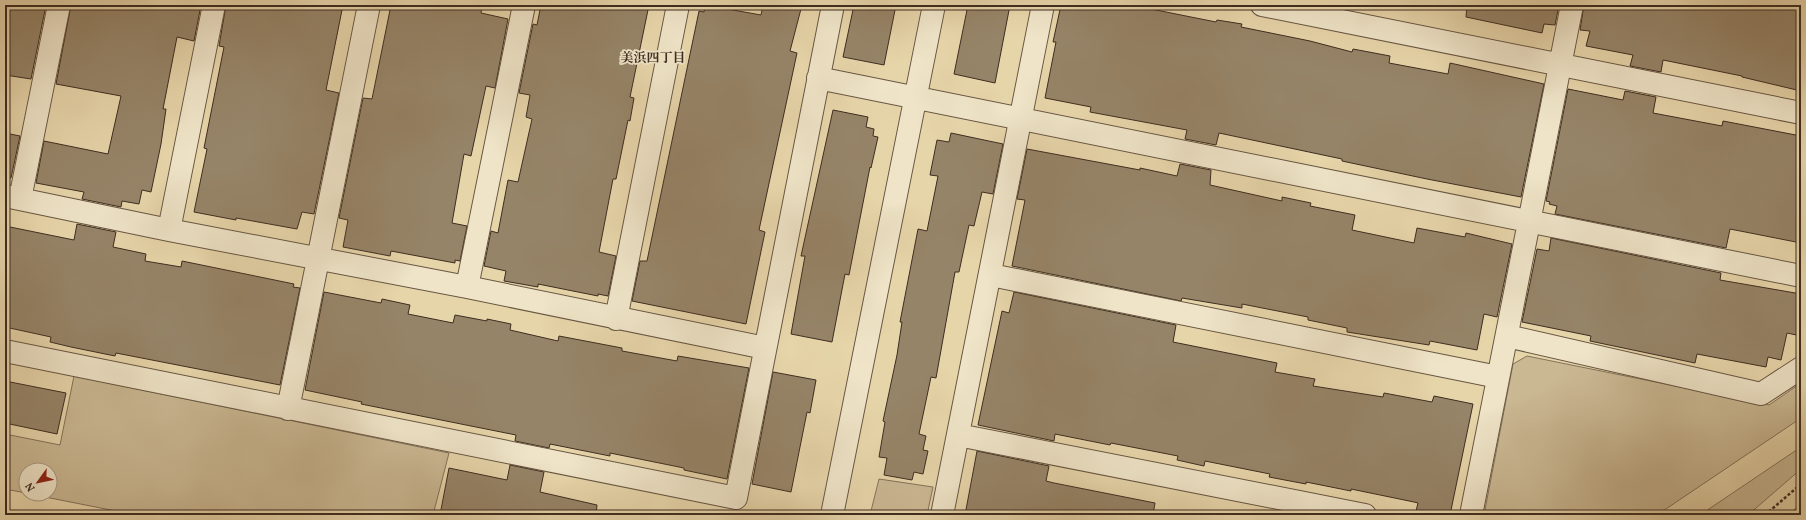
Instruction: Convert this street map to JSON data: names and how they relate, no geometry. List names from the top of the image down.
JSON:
{
  "districts": ["美浜四丁目"],
  "north": "bottom left"
}
